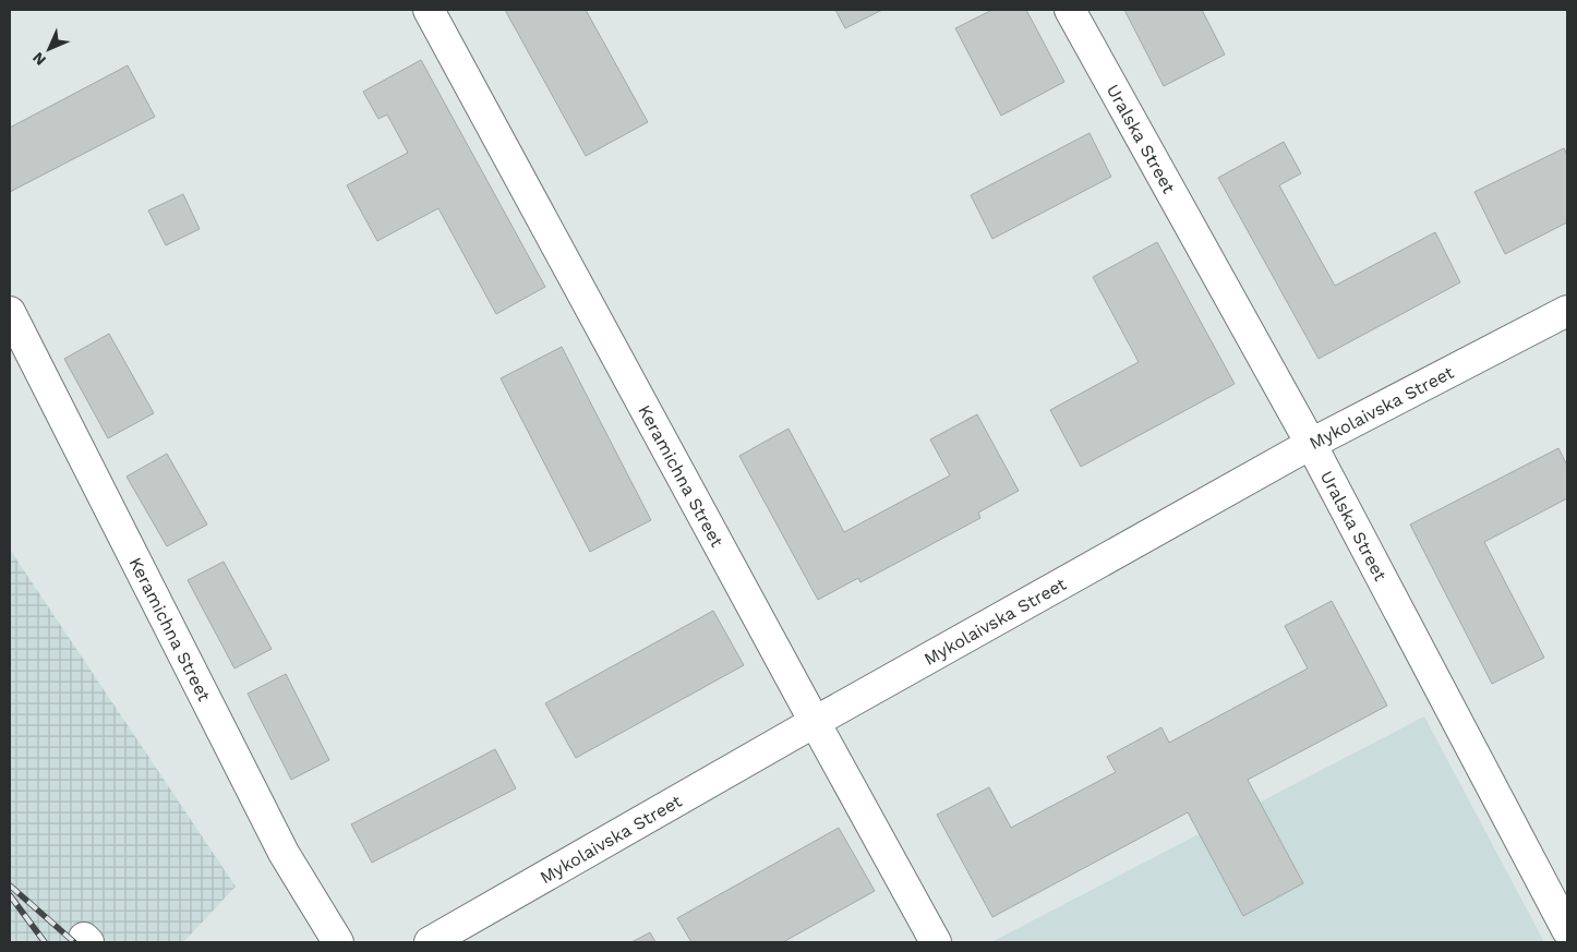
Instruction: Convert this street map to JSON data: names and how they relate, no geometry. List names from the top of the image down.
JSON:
{
  "streets": {
    "street": ["Uralska Street", "Mykolaivska Street", "Keramichna Street"]
  },
  "crossings": [
    ["Uralska Street", "Mykolaivska Street"],
    ["Mykolaivska Street", "Keramichna Street"]
  ],
  "north": "bottom left"
}
